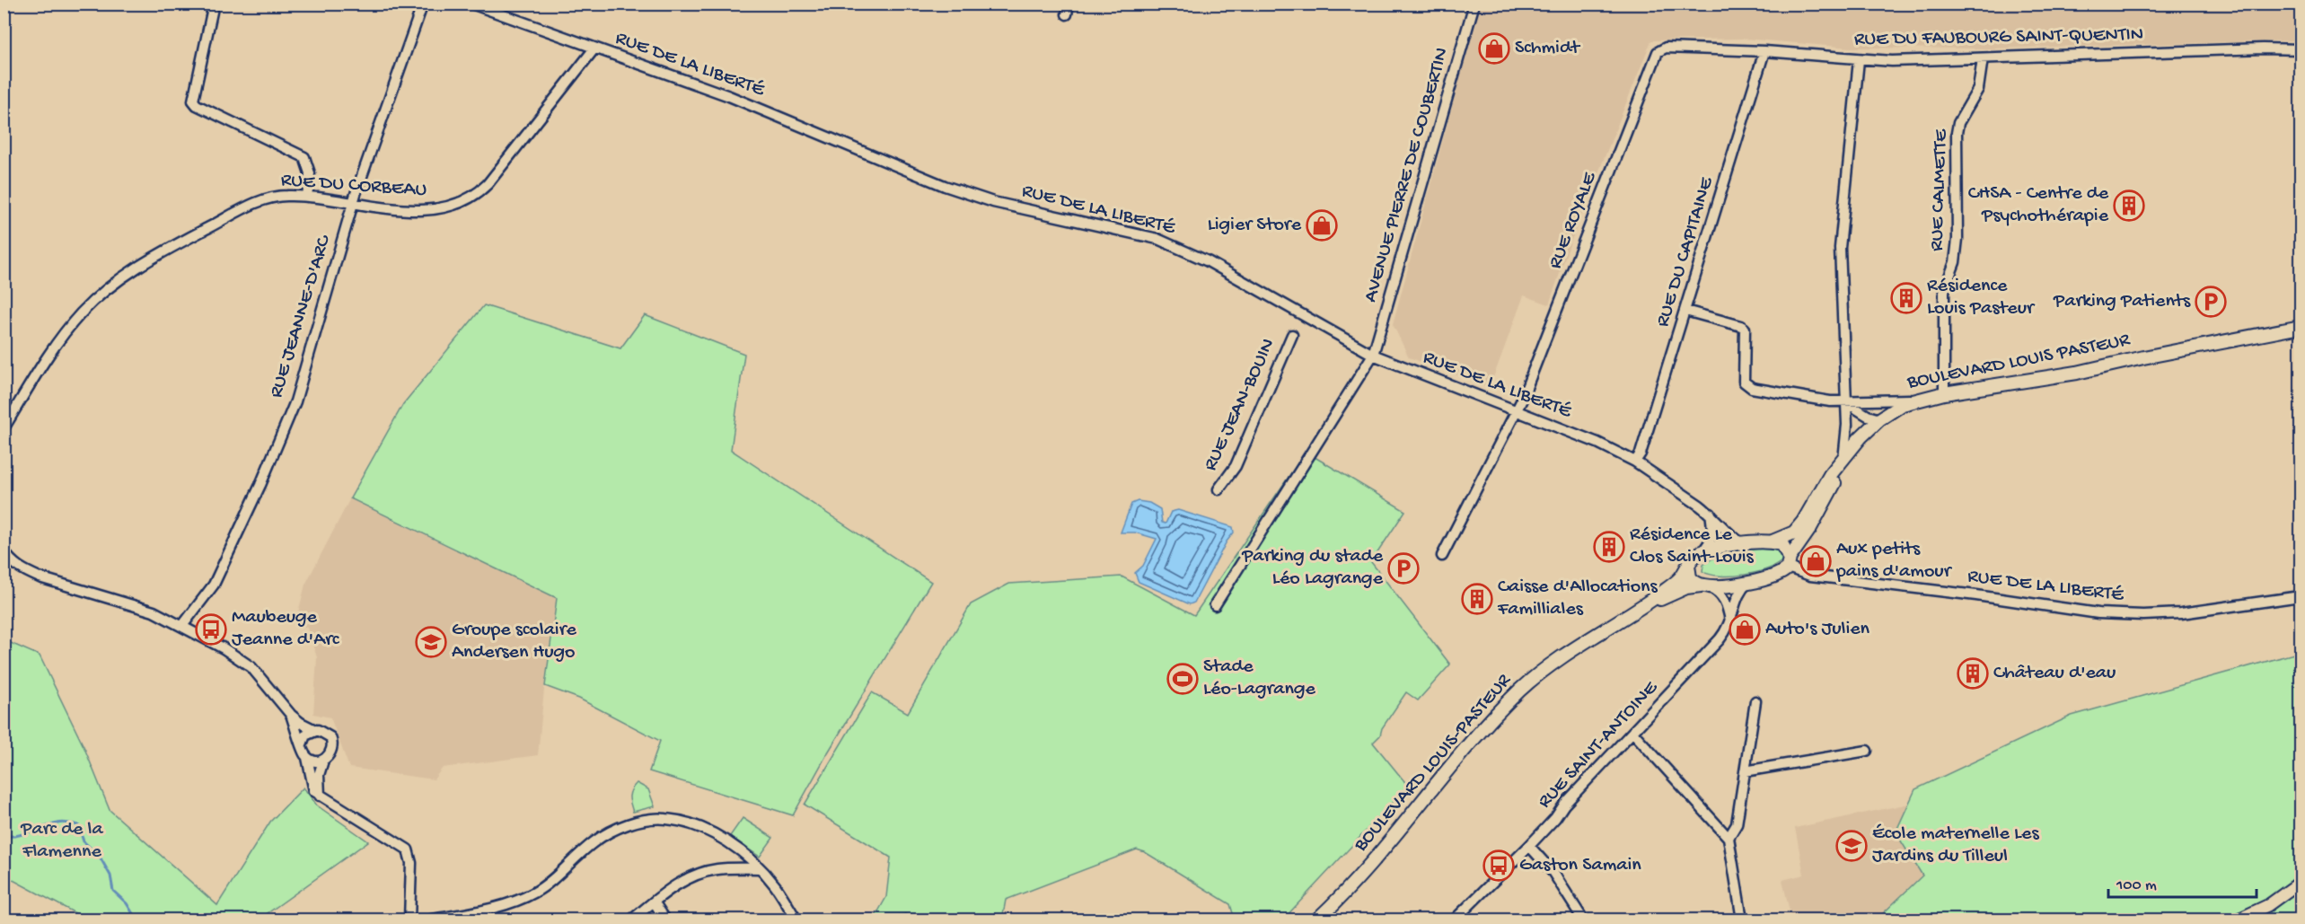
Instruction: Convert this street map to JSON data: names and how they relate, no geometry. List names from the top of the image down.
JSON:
{
  "streets": {
    "main road": ["BOULEVARD LOUIS PASTEUR", "BOULEVARD LOUIS-PASTEUR"],
    "street": [
      "RUE DU FAUBOURG SAINT-QUENTIN",
      "RUE DE LA LIBERTÉ",
      "AVENUE PIERRE DE COUBERTIN",
      "RUE DU CORBEAU",
      "RUE CALMETTE",
      "RUE ROYALE",
      "RUE DU CAPITAINE",
      "RUE JEANNE-D'ARC",
      "RUE JEAN-BOUIN",
      "RUE SAINT-ANTOINE"
    ]
  },
  "crossings": [
    ["RUE DU FAUBOURG SAINT-QUENTIN", "RUE CALMETTE"],
    ["RUE DU FAUBOURG SAINT-QUENTIN", "RUE ROYALE"],
    ["RUE DU FAUBOURG SAINT-QUENTIN", "RUE DU CAPITAINE"],
    ["RUE DE LA LIBERTÉ", "AVENUE PIERRE DE COUBERTIN"],
    ["RUE DE LA LIBERTÉ", "RUE DU CORBEAU"],
    ["RUE DE LA LIBERTÉ", "RUE ROYALE"],
    ["RUE DE LA LIBERTÉ", "RUE DU CAPITAINE"],
    ["RUE DU CORBEAU", "RUE JEANNE-D'ARC"],
    ["RUE CALMETTE", "BOULEVARD LOUIS PASTEUR"]
  ],
  "parks": ["Parc de la Flamenne"],
  "places": {
    "shop": [
      "Schmidt",
      "Ligier Store",
      "Aux petits pains d'amour",
      "Auto's Julien"
    ],
    "building": [
      "CHSA - Centre de Psychothérapie",
      "Résidence Louis Pasteur",
      "Résidence Le Clos Saint-Louis",
      "Caisse d'Allocations Familliales",
      "Château d'eau"
    ],
    "parking": ["Parking Patients", "Parking du stade Léo Lagrange"],
    "bus stop": ["Maubeuge Jeanne d'Arc", "Gaston Samain"],
    "school or university": ["Groupe scolaire Andersen Hugo", "École maternelle Les Jardins du Tilleul"],
    "sports": ["Stade Léo-Lagrange"]
  },
  "scale_bar": "100 m"
}
